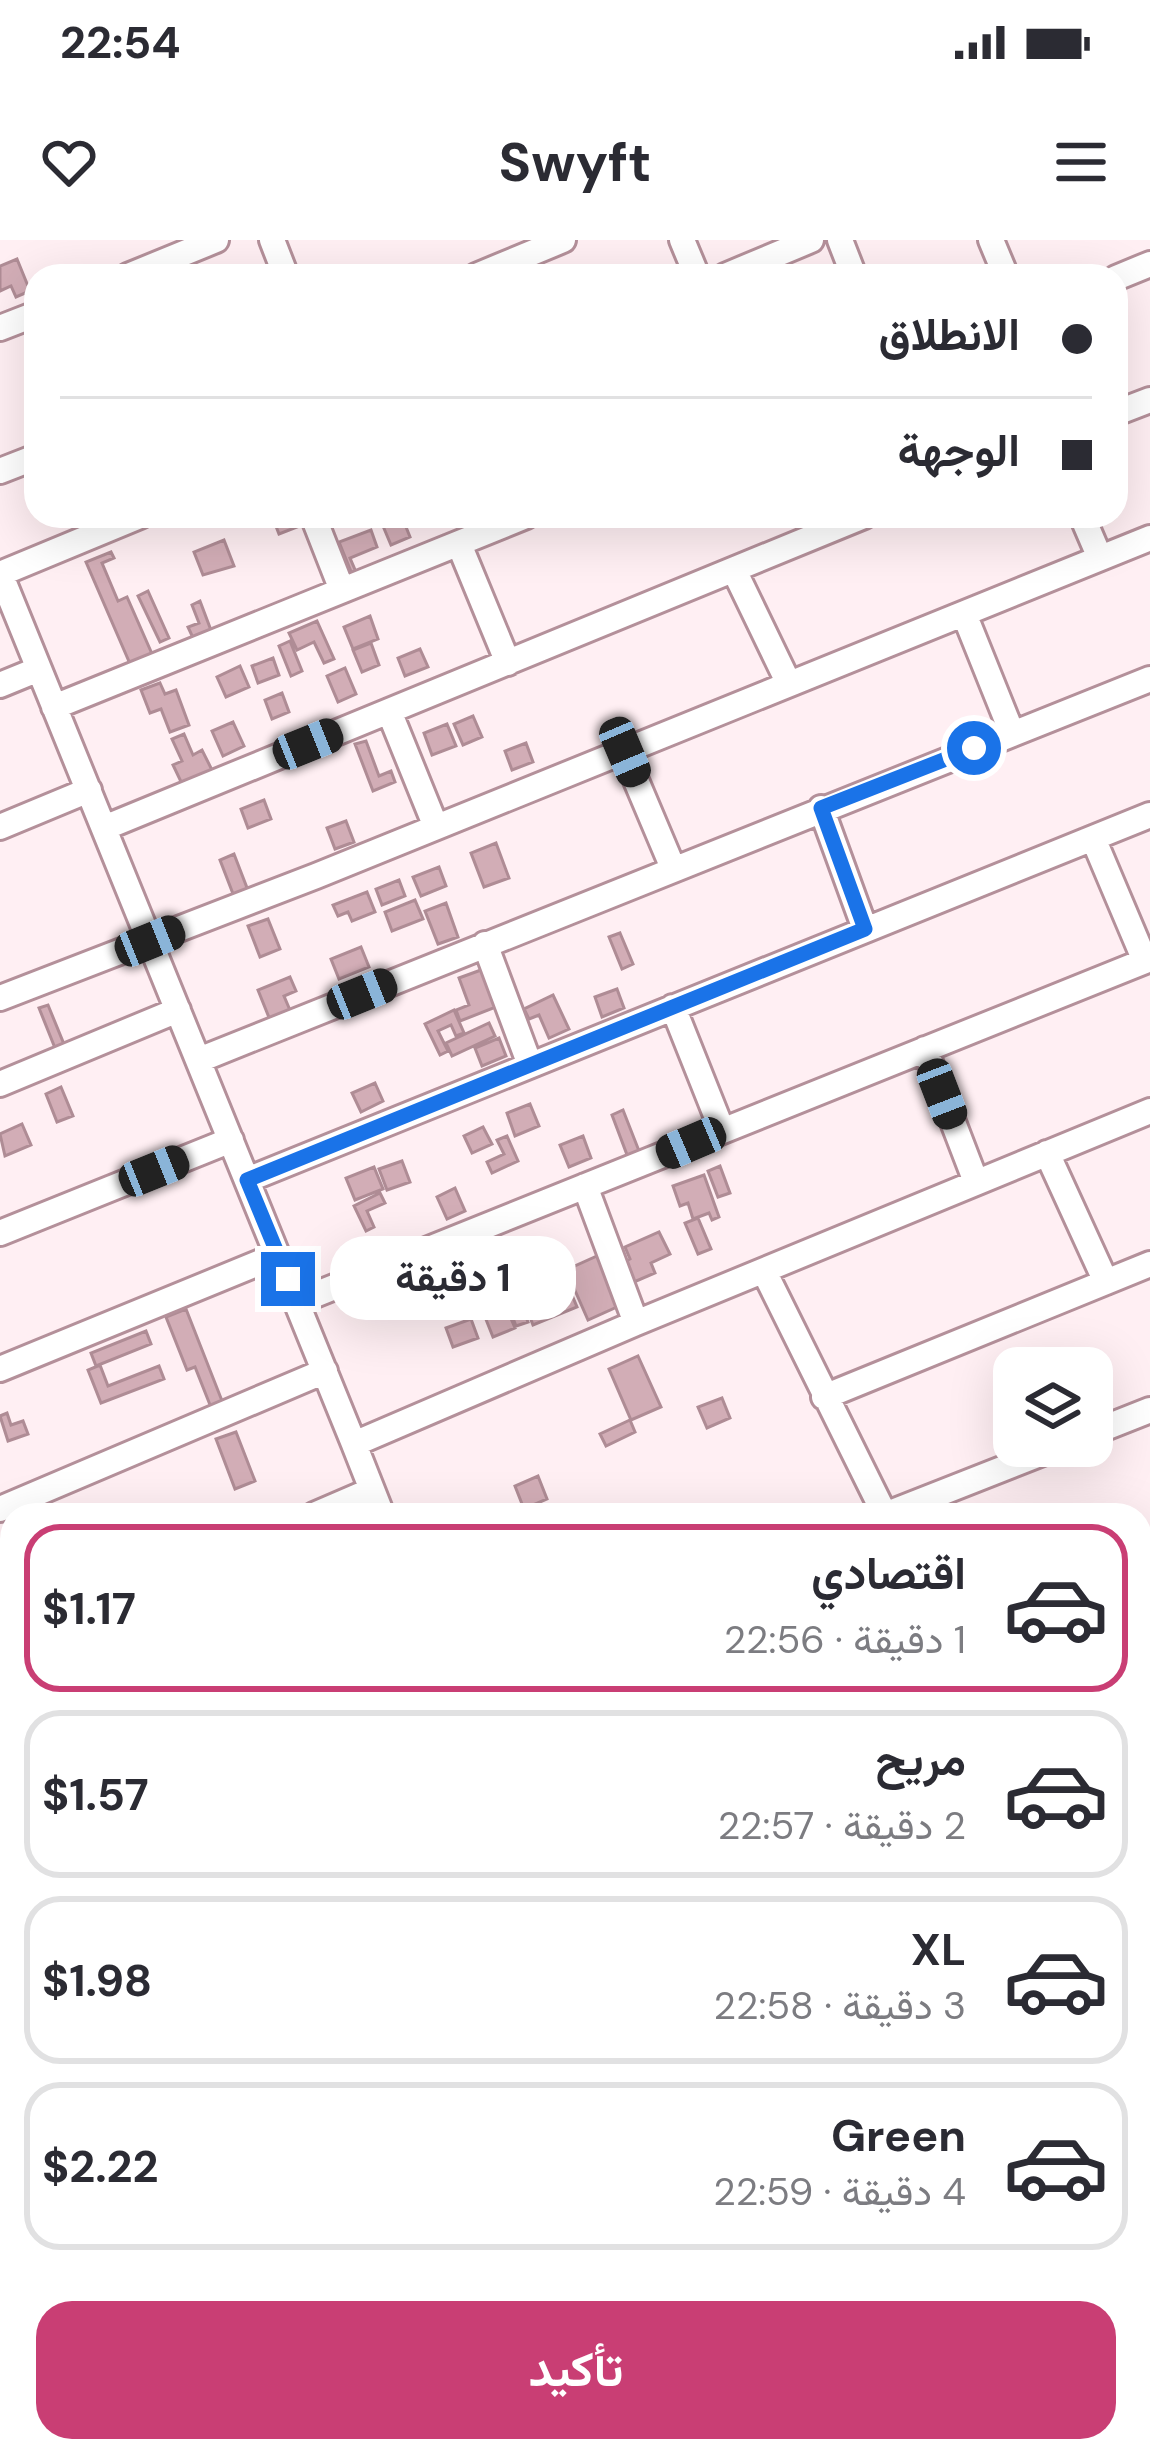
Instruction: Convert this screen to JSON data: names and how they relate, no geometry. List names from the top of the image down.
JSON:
{
  "page": {
    "status": "22:54",
    "header": "Swyft",
    "banner": ["الانطلاق", "الوجهة"],
    "bubble": "1 دقيقة",
    "list": [
      {
        "name": "اقتصادي",
        "note": "1 دقيقة · 22:56",
        "value": "$1.17"
      },
      {
        "name": "مريح",
        "note": "2 دقيقة · 22:57",
        "value": "$1.57"
      },
      {
        "name": "XL",
        "note": "3 دقيقة · 22:58",
        "value": "$1.98"
      },
      {
        "name": "Green",
        "note": "4 دقيقة · 22:59",
        "value": "$2.22"
      }
    ],
    "buttons": "تأكيد"
  }
}
